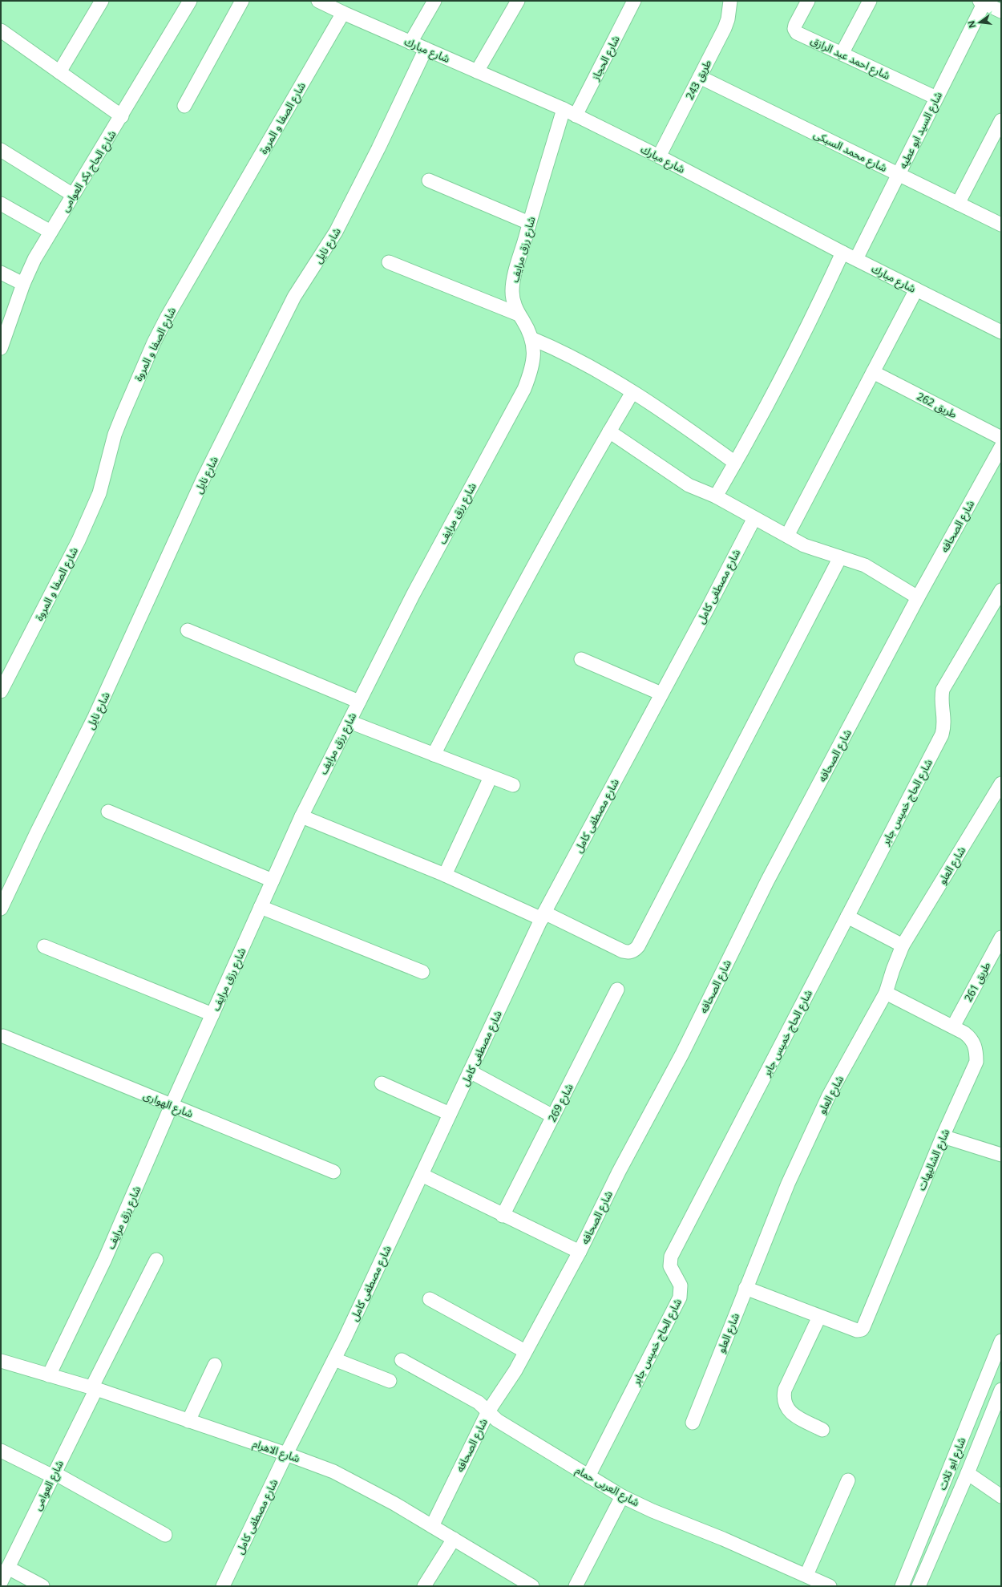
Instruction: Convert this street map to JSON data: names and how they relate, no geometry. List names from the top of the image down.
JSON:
{
  "streets": {
    "street": [
      "شارع مبارك",
      "شارع الحجاز",
      "شارع احمد عبد الرازق",
      "طريق 243",
      "شارع الصفا و المروة",
      "شارع السيد ابو عطيه",
      "شارع محمد السبكى",
      "شارع الحاج بكر العوامى",
      "شارع نايل",
      "شارع رزق مرايف",
      "طريق 262",
      "شارع الصحافه",
      "شارع مصطفى كامل",
      "شارع الحاج خميس جابر",
      "شارع العلو",
      "طريق 261",
      "شارع 269",
      "شارع الهوارى",
      "شارع الشاليهات",
      "شارع الاهرام",
      "شارع ابو تلات",
      "شارع العوامى",
      "شارع العربى حمام"
    ]
  },
  "crossings": [
    ["شارع مبارك", "شارع الحجاز"],
    ["شارع مبارك", "طريق 243"],
    ["شارع مبارك", "شارع الصفا و المروة"],
    ["شارع مبارك", "شارع السيد ابو عطيه"],
    ["شارع مبارك", "شارع نايل"],
    ["شارع مبارك", "شارع رزق مرايف"],
    ["شارع احمد عبد الرازق", "شارع السيد ابو عطيه"],
    ["طريق 243", "شارع محمد السبكى"],
    ["شارع السيد ابو عطيه", "شارع محمد السبكى"],
    ["شارع رزق مرايف", "شارع الهوارى"],
    ["شارع رزق مرايف", "شارع الاهرام"],
    ["شارع الصحافه", "شارع الاهرام"],
    ["شارع الصحافه", "شارع العربى حمام"],
    ["شارع مصطفى كامل", "شارع الاهرام"],
    ["شارع الحاج خميس جابر", "شارع العربى حمام"],
    ["شارع العلو", "شارع الشاليهات"],
    ["طريق 261", "شارع الشاليهات"],
    ["شارع الاهرام", "شارع العوامى"]
  ],
  "north": "left"
}
